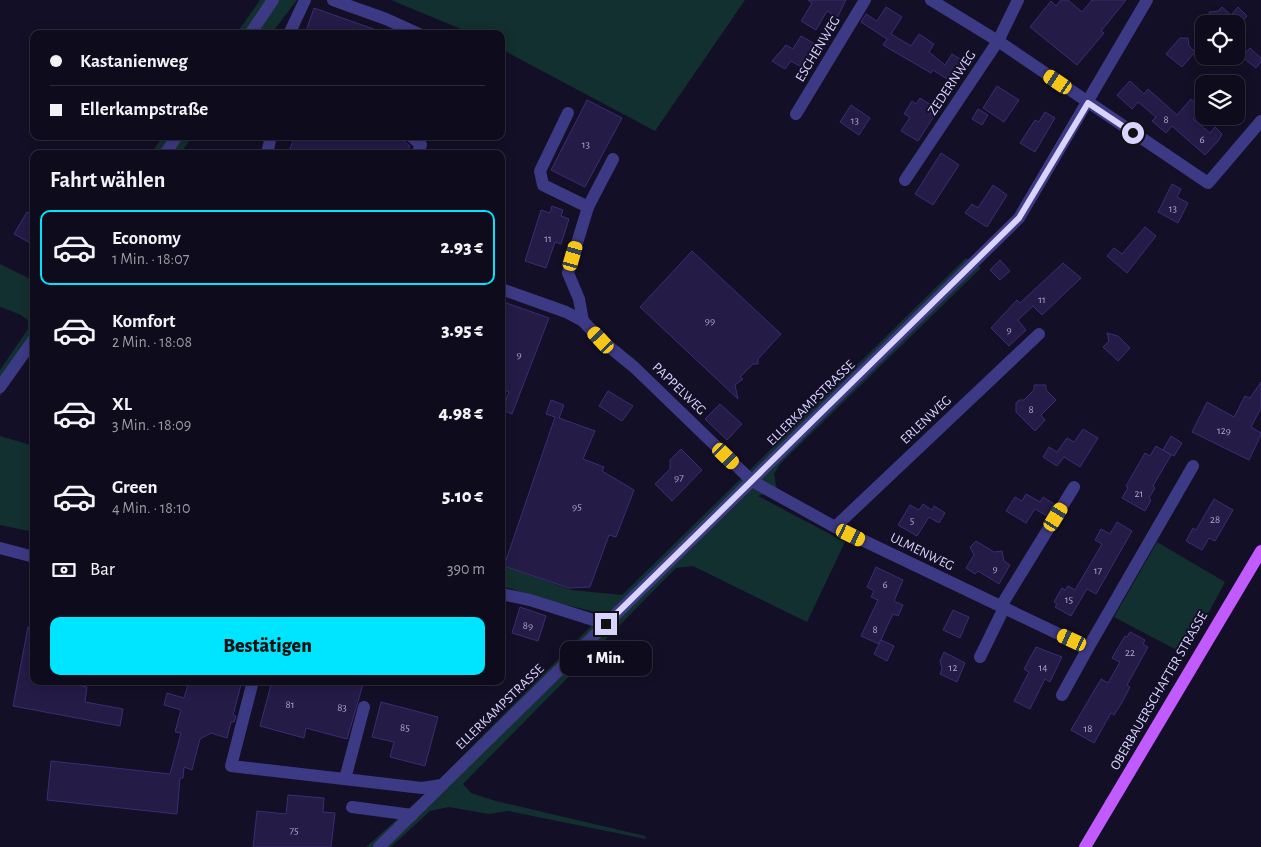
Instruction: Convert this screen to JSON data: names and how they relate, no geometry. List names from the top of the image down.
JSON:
{
  "streets": {
    "main road": ["OBERBAUERSCHAFTER STRASSE"],
    "street": [
      "ESCHENWEG",
      "ZEDERNWEG",
      "PAPPELWEG",
      "ELLERKAMPSTRASSE",
      "ERLENWEG",
      "ULMENWEG"
    ]
  },
  "crossings": [
    ["PAPPELWEG", "ELLERKAMPSTRASSE"],
    ["PAPPELWEG", "ULMENWEG"],
    ["ELLERKAMPSTRASSE", "ULMENWEG"],
    ["ERLENWEG", "ULMENWEG"]
  ],
  "house_numbers": [
    "8",
    "13",
    "6",
    "13",
    "13",
    "11",
    "11",
    "99",
    "9",
    "9",
    "8",
    "129",
    "97",
    "21",
    "95",
    "28",
    "5",
    "9",
    "17",
    "6",
    "15",
    "89",
    "8",
    "22",
    "12",
    "14",
    "81",
    "83",
    "85",
    "18",
    "75"
  ],
  "page": {
    "banner": ["Kastanienweg", "Ellerkampstraße"],
    "heading": "Fahrt wählen",
    "list": [
      {
        "name": "Economy",
        "note": "1 Min. · 18:07",
        "value": "2.93 €"
      },
      {
        "name": "Komfort",
        "note": "2 Min. · 18:08",
        "value": "3.95 €"
      },
      {
        "name": "XL",
        "note": "3 Min. · 18:09",
        "value": "4.98 €"
      },
      {
        "name": "Green",
        "note": "4 Min. · 18:10",
        "value": "5.10 €"
      }
    ],
    "pay": ["Bar", "390 m"],
    "buttons": "Bestätigen",
    "bubble": "1 Min."
  }
}
